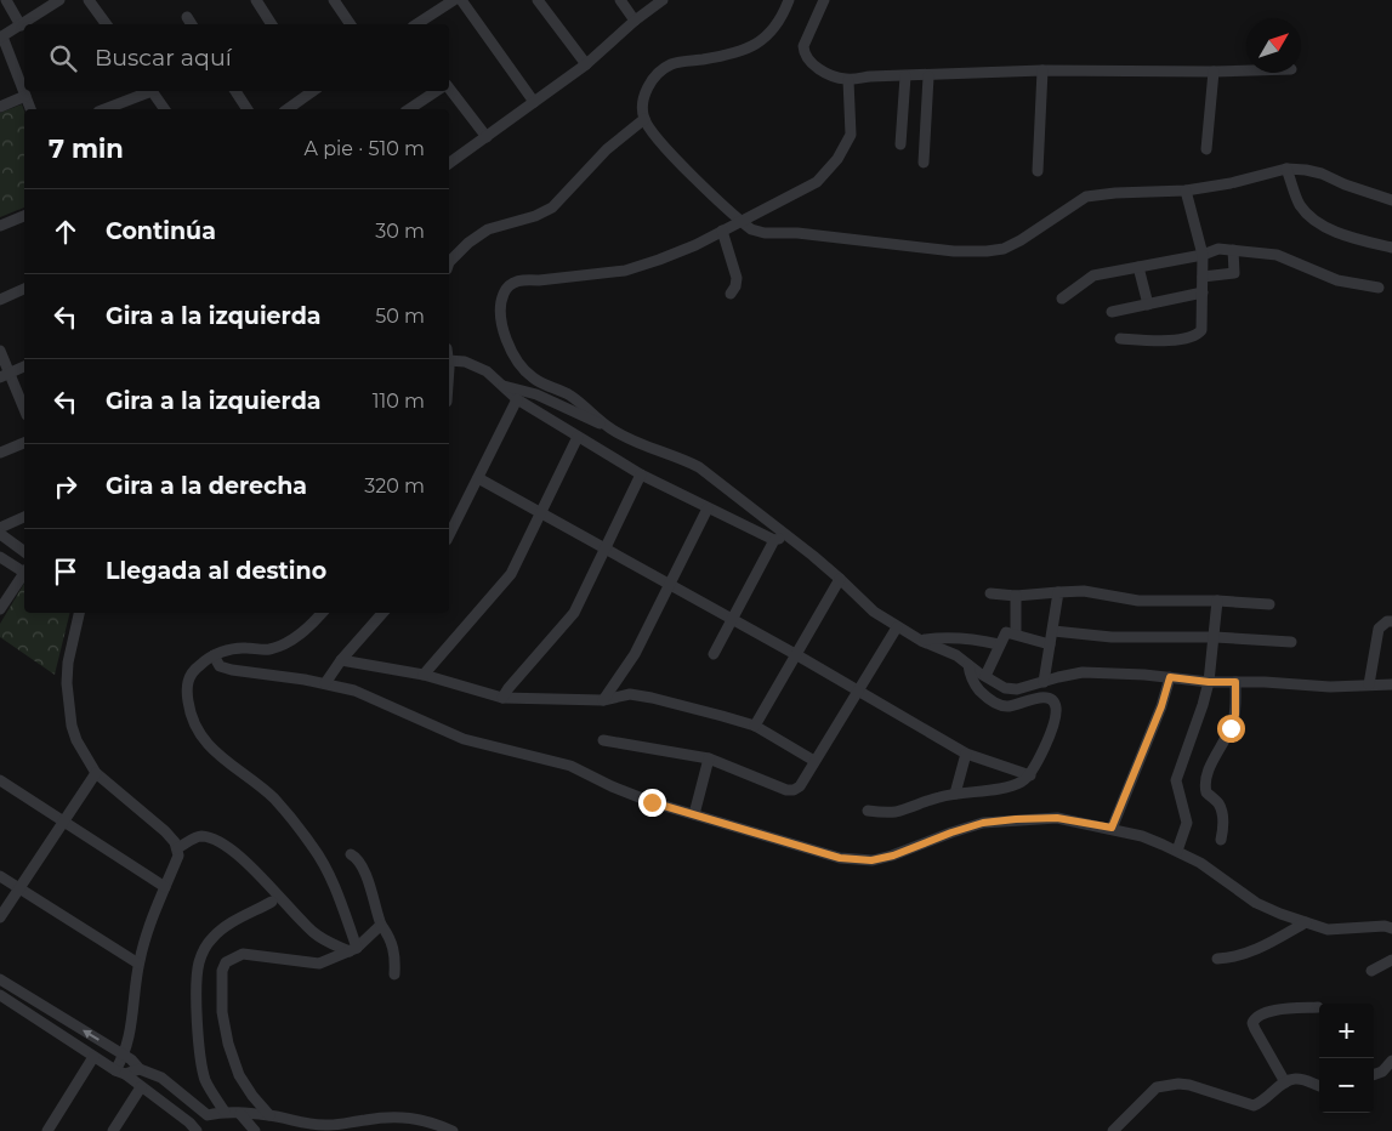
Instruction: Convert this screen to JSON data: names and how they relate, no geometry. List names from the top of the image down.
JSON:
{
  "north": "top right",
  "page": {
    "search": "Buscar aquí",
    "heading": ["7 min", "A pie · 510 m"],
    "list": [
      ["Continúa", "30 m"],
      ["Gira a la izquierda", "50 m"],
      ["Gira a la izquierda", "110 m"],
      ["Gira a la derecha", "320 m"],
      "Llegada al destino"
    ],
    "map_buttons": ["+", "−"]
  }
}
